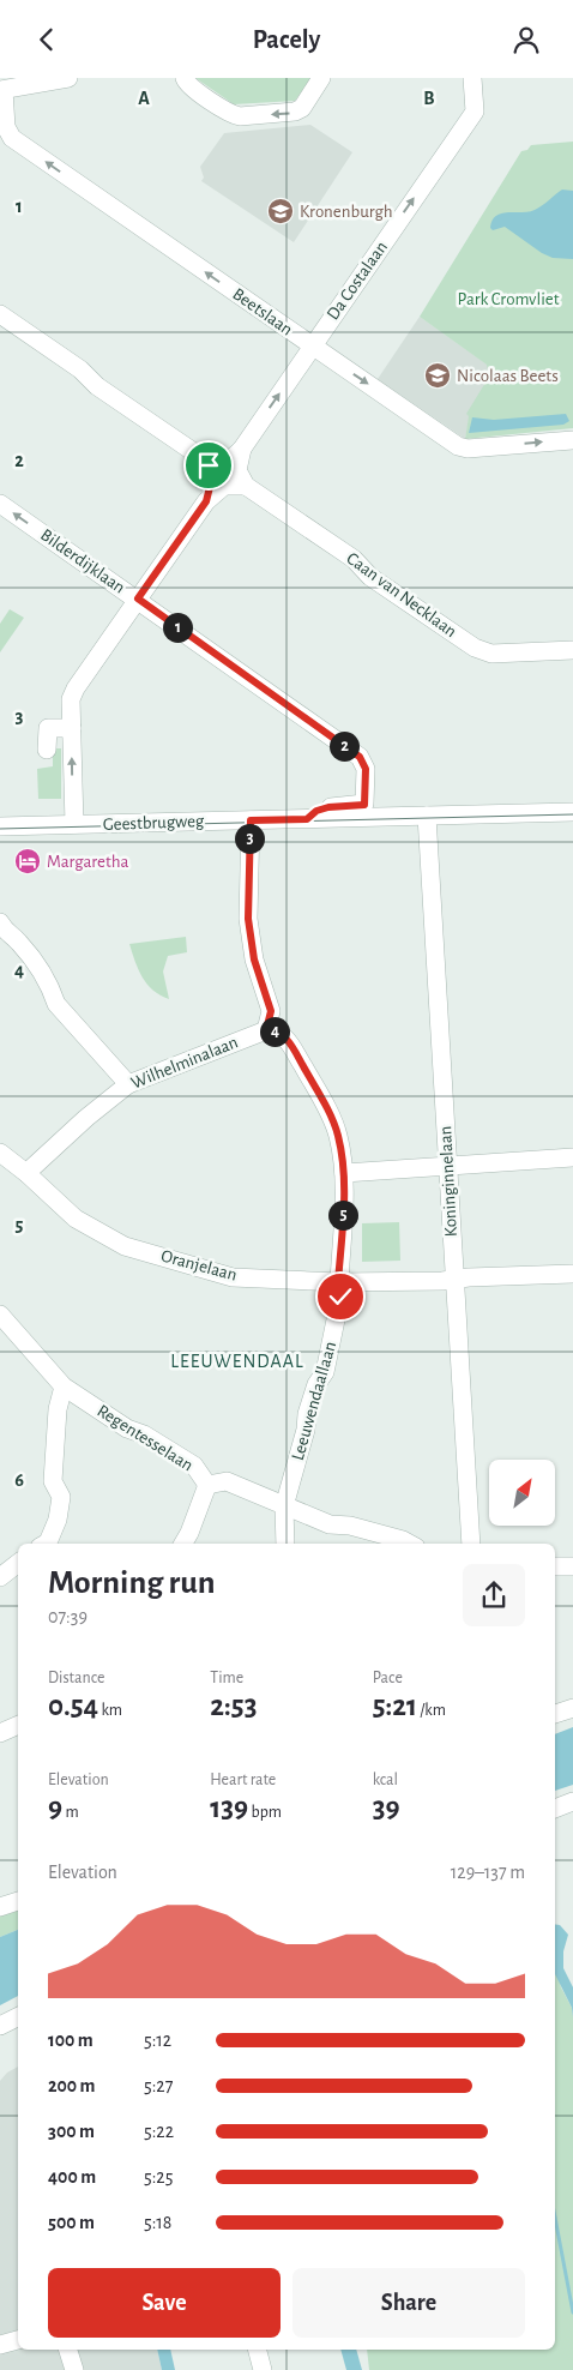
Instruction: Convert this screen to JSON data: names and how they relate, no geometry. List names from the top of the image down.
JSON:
{
  "streets": {
    "street": [
      "Da Costalaan",
      "Beetslaan",
      "Bilderdijklaan",
      "Caan van Necklaan",
      "Geestbrugweg",
      "Wilhelminalaan",
      "Koninginnelaan",
      "Oranjelaan",
      "Leeuwendaallaan",
      "Regentesselaan"
    ]
  },
  "crossings": [
    ["Da Costalaan", "Beetslaan"],
    ["Bilderdijklaan", "Geestbrugweg"],
    ["Geestbrugweg", "Koninginnelaan"],
    ["Wilhelminalaan", "Oranjelaan"],
    ["Wilhelminalaan", "Leeuwendaallaan"],
    ["Koninginnelaan", "Oranjelaan"],
    ["Oranjelaan", "Leeuwendaallaan"],
    ["Leeuwendaallaan", "Regentesselaan"]
  ],
  "one_way": ["Da Costalaan"],
  "districts": ["LEEUWENDAAL"],
  "parks": ["Park Cromvliet"],
  "places": {
    "school or university": ["Kronenburgh", "Nicolaas Beets"],
    "hotel": ["Margaretha"]
  },
  "north": "top right",
  "page": {
    "header": "Pacely",
    "pins": [
      "1",
      "2",
      "3",
      "4",
      "5"
    ],
    "heading": ["Morning run", "07:39"],
    "stats": [
      ["Distance", "0.54 km"],
      ["Time", "2:53"],
      ["Pace", "5:21 /km"],
      ["Elevation", "9 m"],
      ["Heart rate", "139 bpm"],
      ["kcal", "39"]
    ],
    "chart": ["Elevation", "129–137 m"],
    "list": [
      {
        "name": "100 m",
        "note": "5:12"
      },
      {
        "name": "200 m",
        "note": "5:27"
      },
      {
        "name": "300 m",
        "note": "5:22"
      },
      {
        "name": "400 m",
        "note": "5:25"
      },
      {
        "name": "500 m",
        "note": "5:18"
      }
    ],
    "buttons": ["Save", "Share"]
  },
  "grid": {
    "columns": ["A", "B"],
    "rows": [
      "1",
      "2",
      "3",
      "4",
      "5",
      "6"
    ]
  }
}
